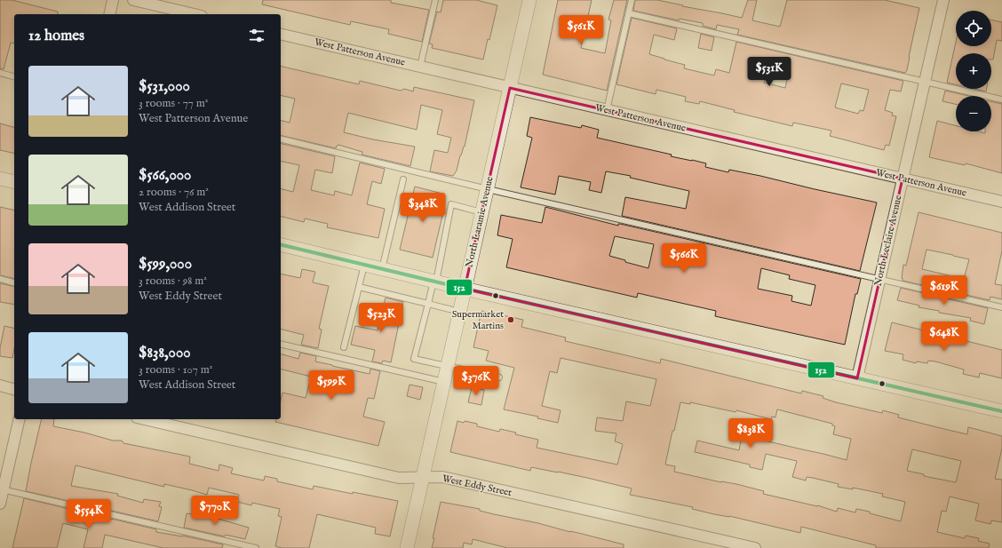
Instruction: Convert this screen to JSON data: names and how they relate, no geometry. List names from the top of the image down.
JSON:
{
  "streets": {
    "street": [
      "West Patterson Avenue",
      "North Laramie Avenue",
      "North Leclaire Avenue",
      "West Eddy Street"
    ]
  },
  "crossings": [
    ["West Patterson Avenue", "North Laramie Avenue"],
    ["West Patterson Avenue", "North Leclaire Avenue"],
    ["North Laramie Avenue", "West Eddy Street"]
  ],
  "places": ["Supermarket Martins"],
  "lines": ["transit line 152"],
  "page": {
    "map_buttons": ["+", "−"],
    "heading": "12 homes",
    "price": [
      "$561K",
      "$531K",
      "$348K",
      "$566K",
      "$619K",
      "$523K",
      "$648K",
      "$376K",
      "$599K",
      "$838K",
      "$770K",
      "$554K"
    ],
    "list": [
      {
        "name": "$531,000",
        "note": "3 rooms · 77 m² · West Patterson Avenue"
      },
      {
        "name": "$566,000",
        "note": "2 rooms · 76 m² · West Addison Street"
      },
      {
        "name": "$599,000",
        "note": "3 rooms · 98 m² · West Eddy Street"
      },
      {
        "name": "$838,000",
        "note": "3 rooms · 107 m² · West Addison Street"
      }
    ]
  }
}
